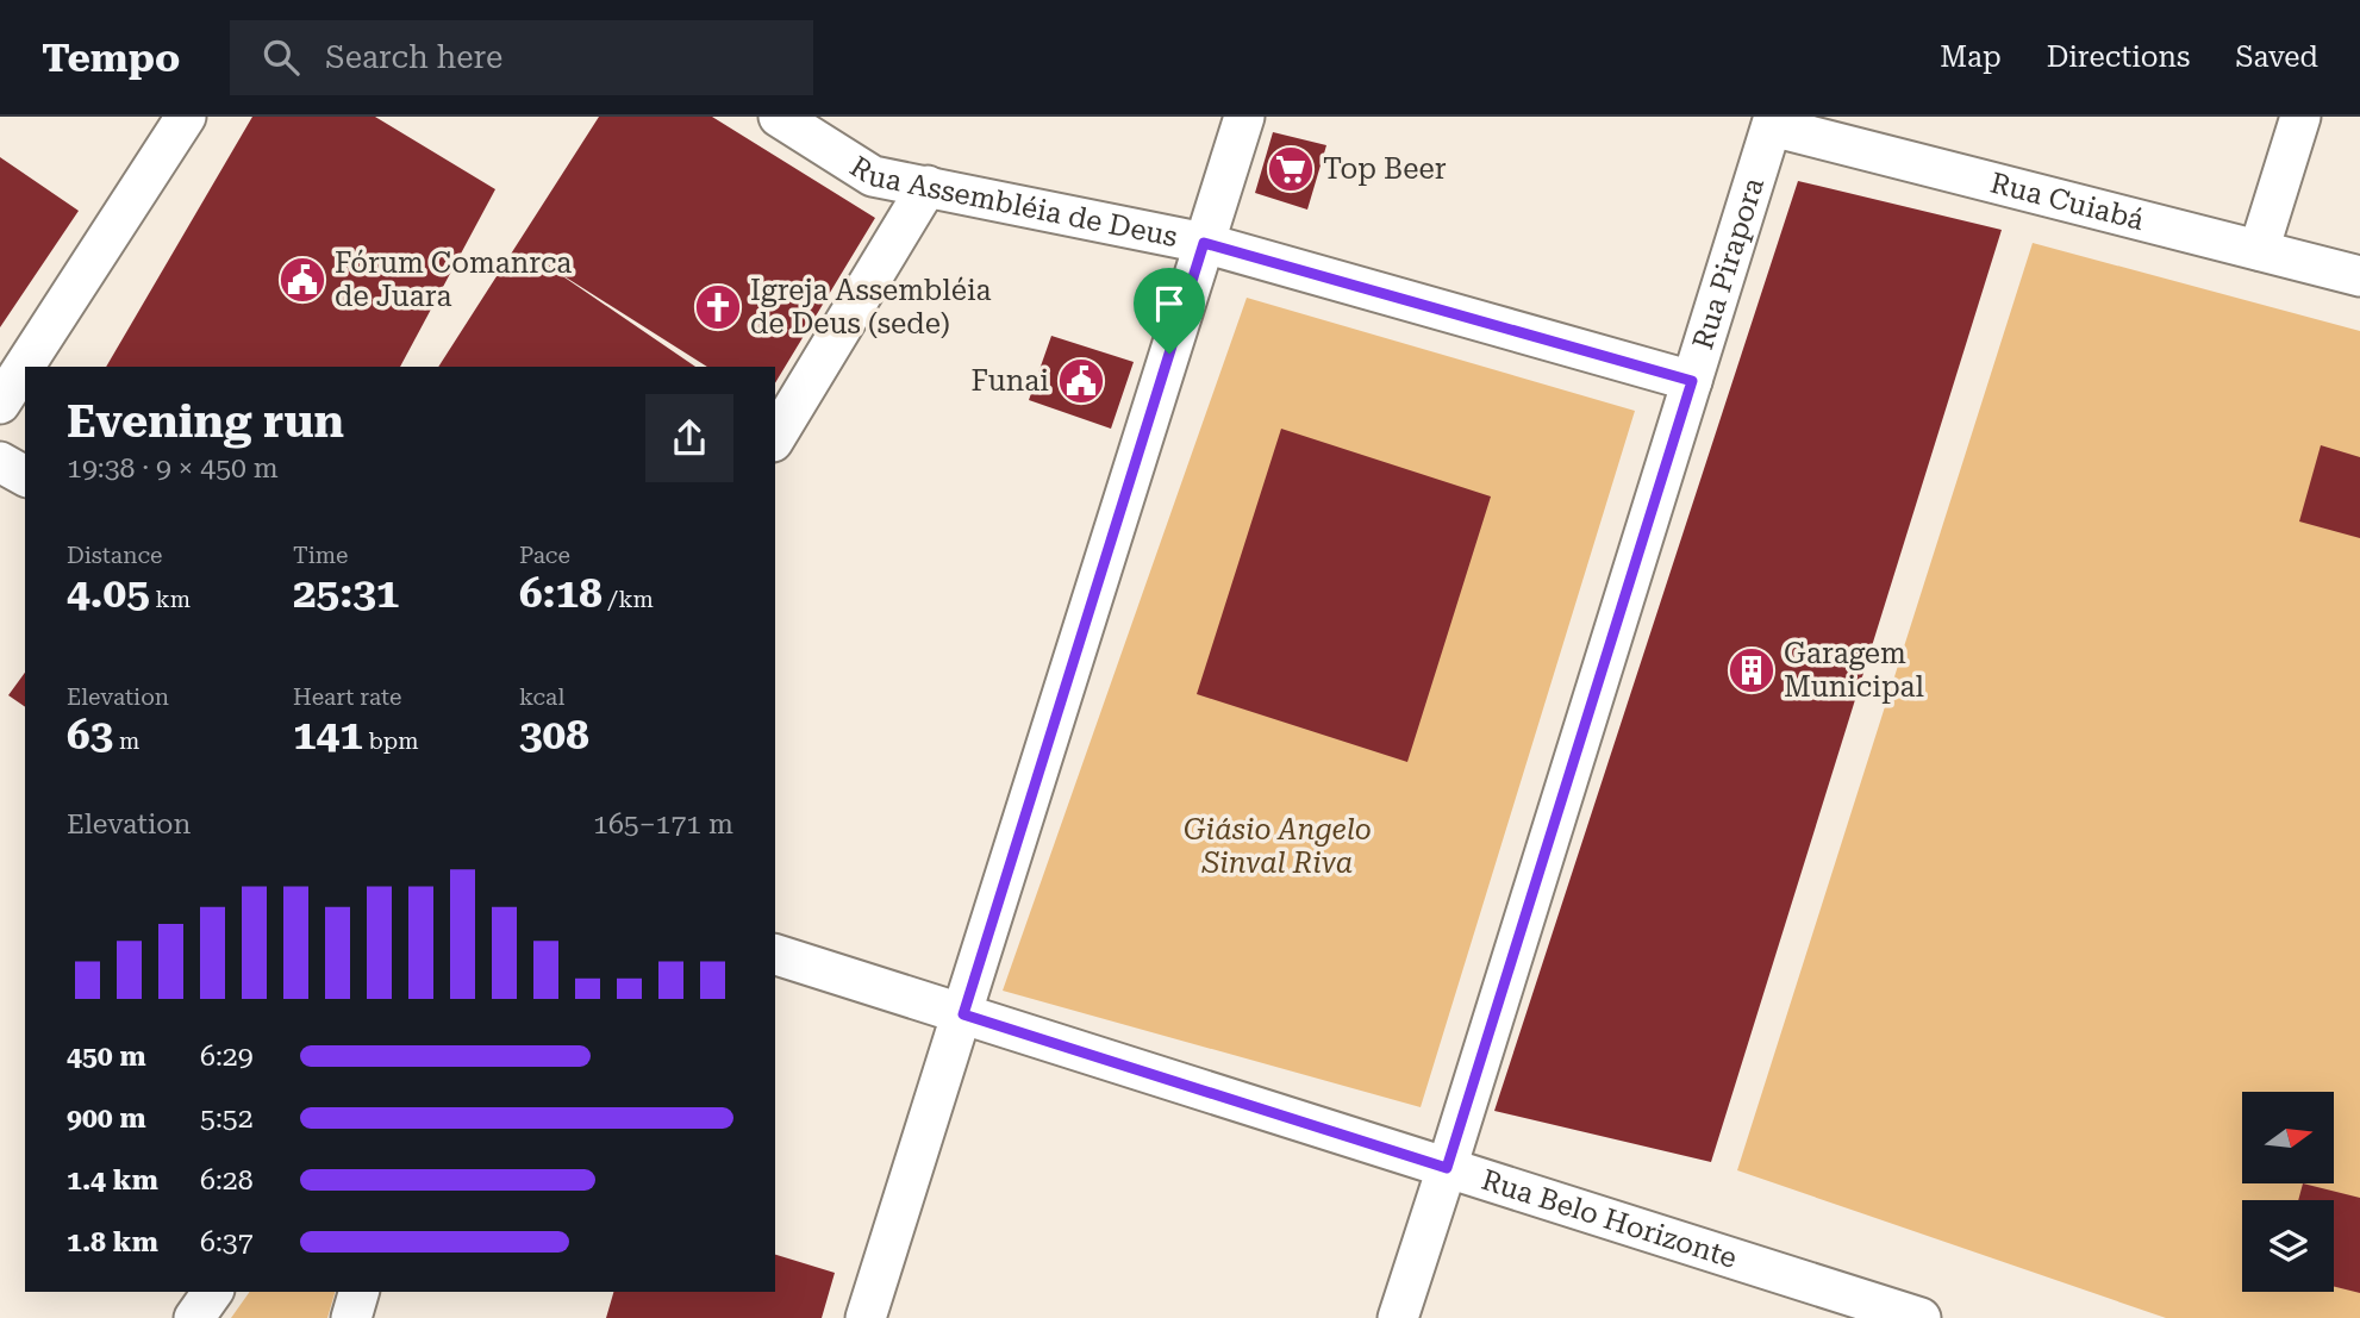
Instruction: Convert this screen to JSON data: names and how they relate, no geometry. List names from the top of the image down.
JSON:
{
  "streets": {
    "street": [
      "Rua Assembléia de Deus",
      "Rua Cuiabá",
      "Rua Pirapora",
      "Rua Belo Horizonte"
    ]
  },
  "crossings": [
    ["Rua Assembléia de Deus", "Rua Pirapora"],
    ["Rua Cuiabá", "Rua Pirapora"],
    ["Rua Pirapora", "Rua Belo Horizonte"]
  ],
  "parks": ["Giásio Angelo Sinval Riva"],
  "places": {
    "supermarket": ["Top Beer"],
    "public building": ["Fórum Comanrca de Juara", "Funai"],
    "church": ["Igreja Assembléia de Deus (sede)"],
    "building": ["Garagem Municipal"]
  },
  "north": "right",
  "page": {
    "header": "Tempo",
    "search": "Search here",
    "nav": ["Map", "Directions", "Saved"],
    "heading": ["Evening run", "19:38 · 9 × 450 m"],
    "stats": [
      ["Distance", "4.05 km"],
      ["Time", "25:31"],
      ["Pace", "6:18 /km"],
      ["Elevation", "63 m"],
      ["Heart rate", "141 bpm"],
      ["kcal", "308"]
    ],
    "chart": ["Elevation", "165–171 m"],
    "list": [
      {
        "name": "450 m",
        "note": "6:29"
      },
      {
        "name": "900 m",
        "note": "5:52"
      },
      {
        "name": "1.4 km",
        "note": "6:28"
      },
      {
        "name": "1.8 km",
        "note": "6:37"
      }
    ]
  }
}
